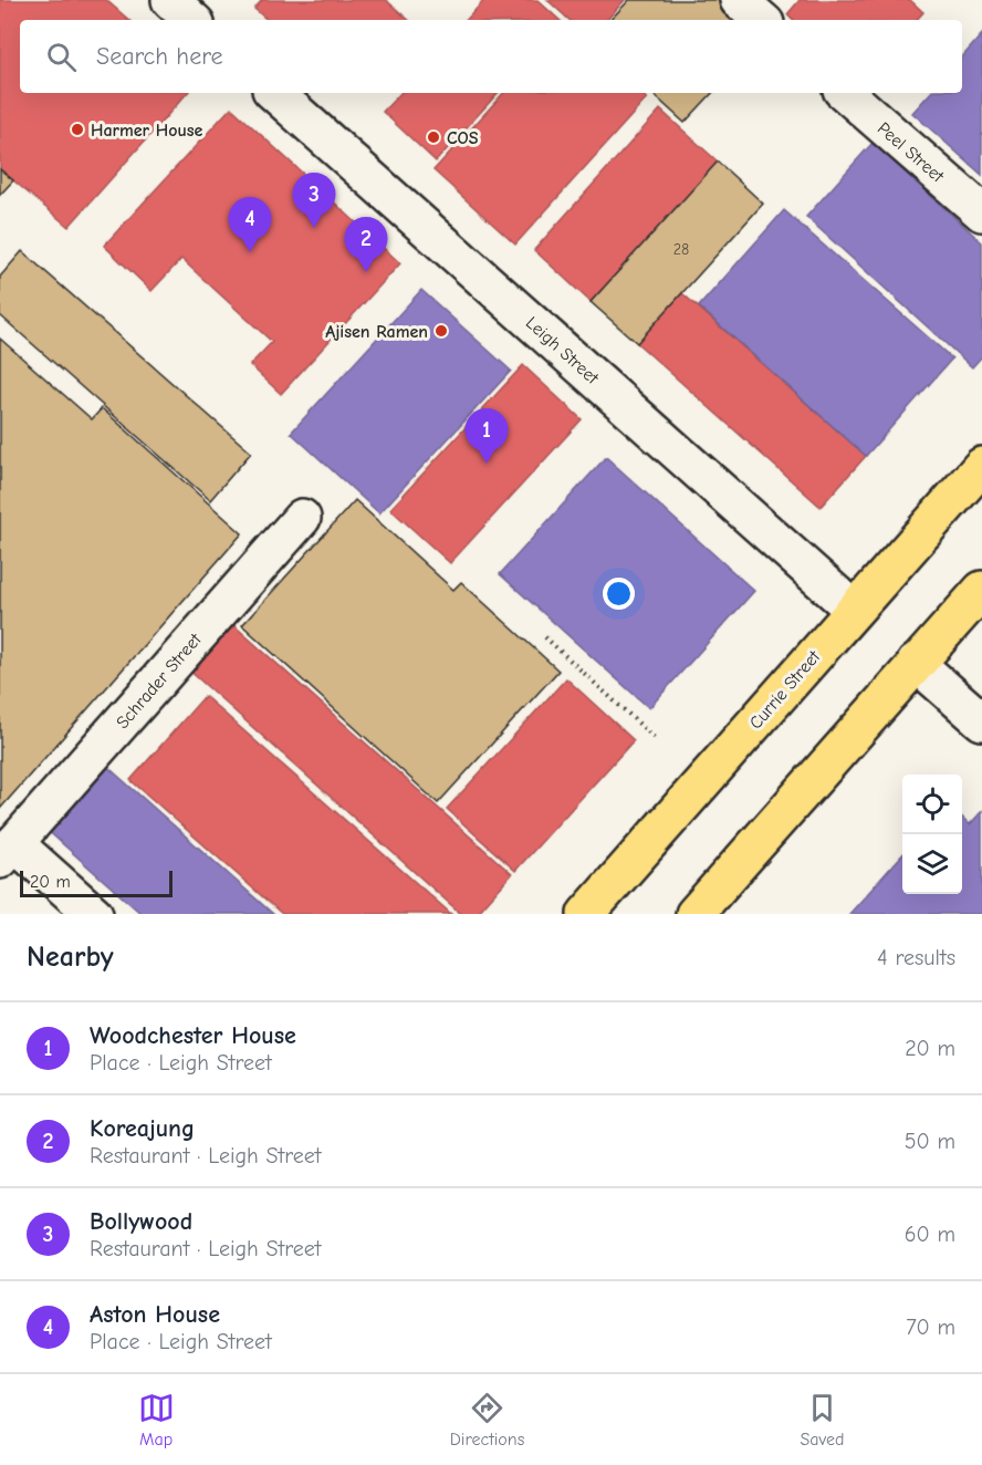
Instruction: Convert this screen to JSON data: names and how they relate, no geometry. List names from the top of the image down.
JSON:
{
  "streets": {
    "main road": ["Currie Street"],
    "street": ["Peel Street", "Leigh Street", "Schrader Street"]
  },
  "crossings": [
    ["Leigh Street", "Currie Street"]
  ],
  "places": ["Harmer House", "COS", "Ajisen Ramen"],
  "house_numbers": ["28"],
  "scale_bar": "20 m",
  "page": {
    "search": "Search here",
    "pins": [
      "3",
      "4",
      "2",
      "1"
    ],
    "scale": "20 m",
    "heading": ["Nearby", "4 results"],
    "list": [
      {
        "mark": "1",
        "name": "Woodchester House",
        "note": "Place · Leigh Street",
        "value": "20 m"
      },
      {
        "mark": "2",
        "name": "Koreajung",
        "note": "Restaurant · Leigh Street",
        "value": "50 m"
      },
      {
        "mark": "3",
        "name": "Bollywood",
        "note": "Restaurant · Leigh Street",
        "value": "60 m"
      },
      {
        "mark": "4",
        "name": "Aston House",
        "note": "Place · Leigh Street",
        "value": "70 m"
      }
    ],
    "nav": ["Map", "Directions", "Saved"]
  }
}
